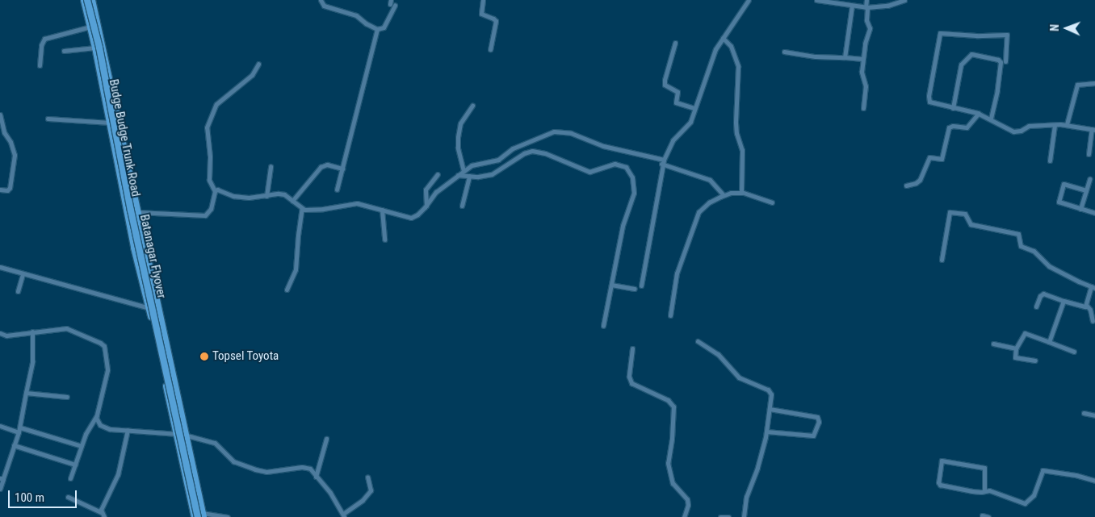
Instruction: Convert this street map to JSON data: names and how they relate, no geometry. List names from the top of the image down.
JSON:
{
  "streets": {
    "street": ["Budge Budge Trunk Road", "Batanagar Flyover"]
  },
  "crossings": [
    ["Budge Budge Trunk Road", "Batanagar Flyover"]
  ],
  "places": ["Topsel Toyota"],
  "scale_bar": "100 m",
  "north": "left"
}
